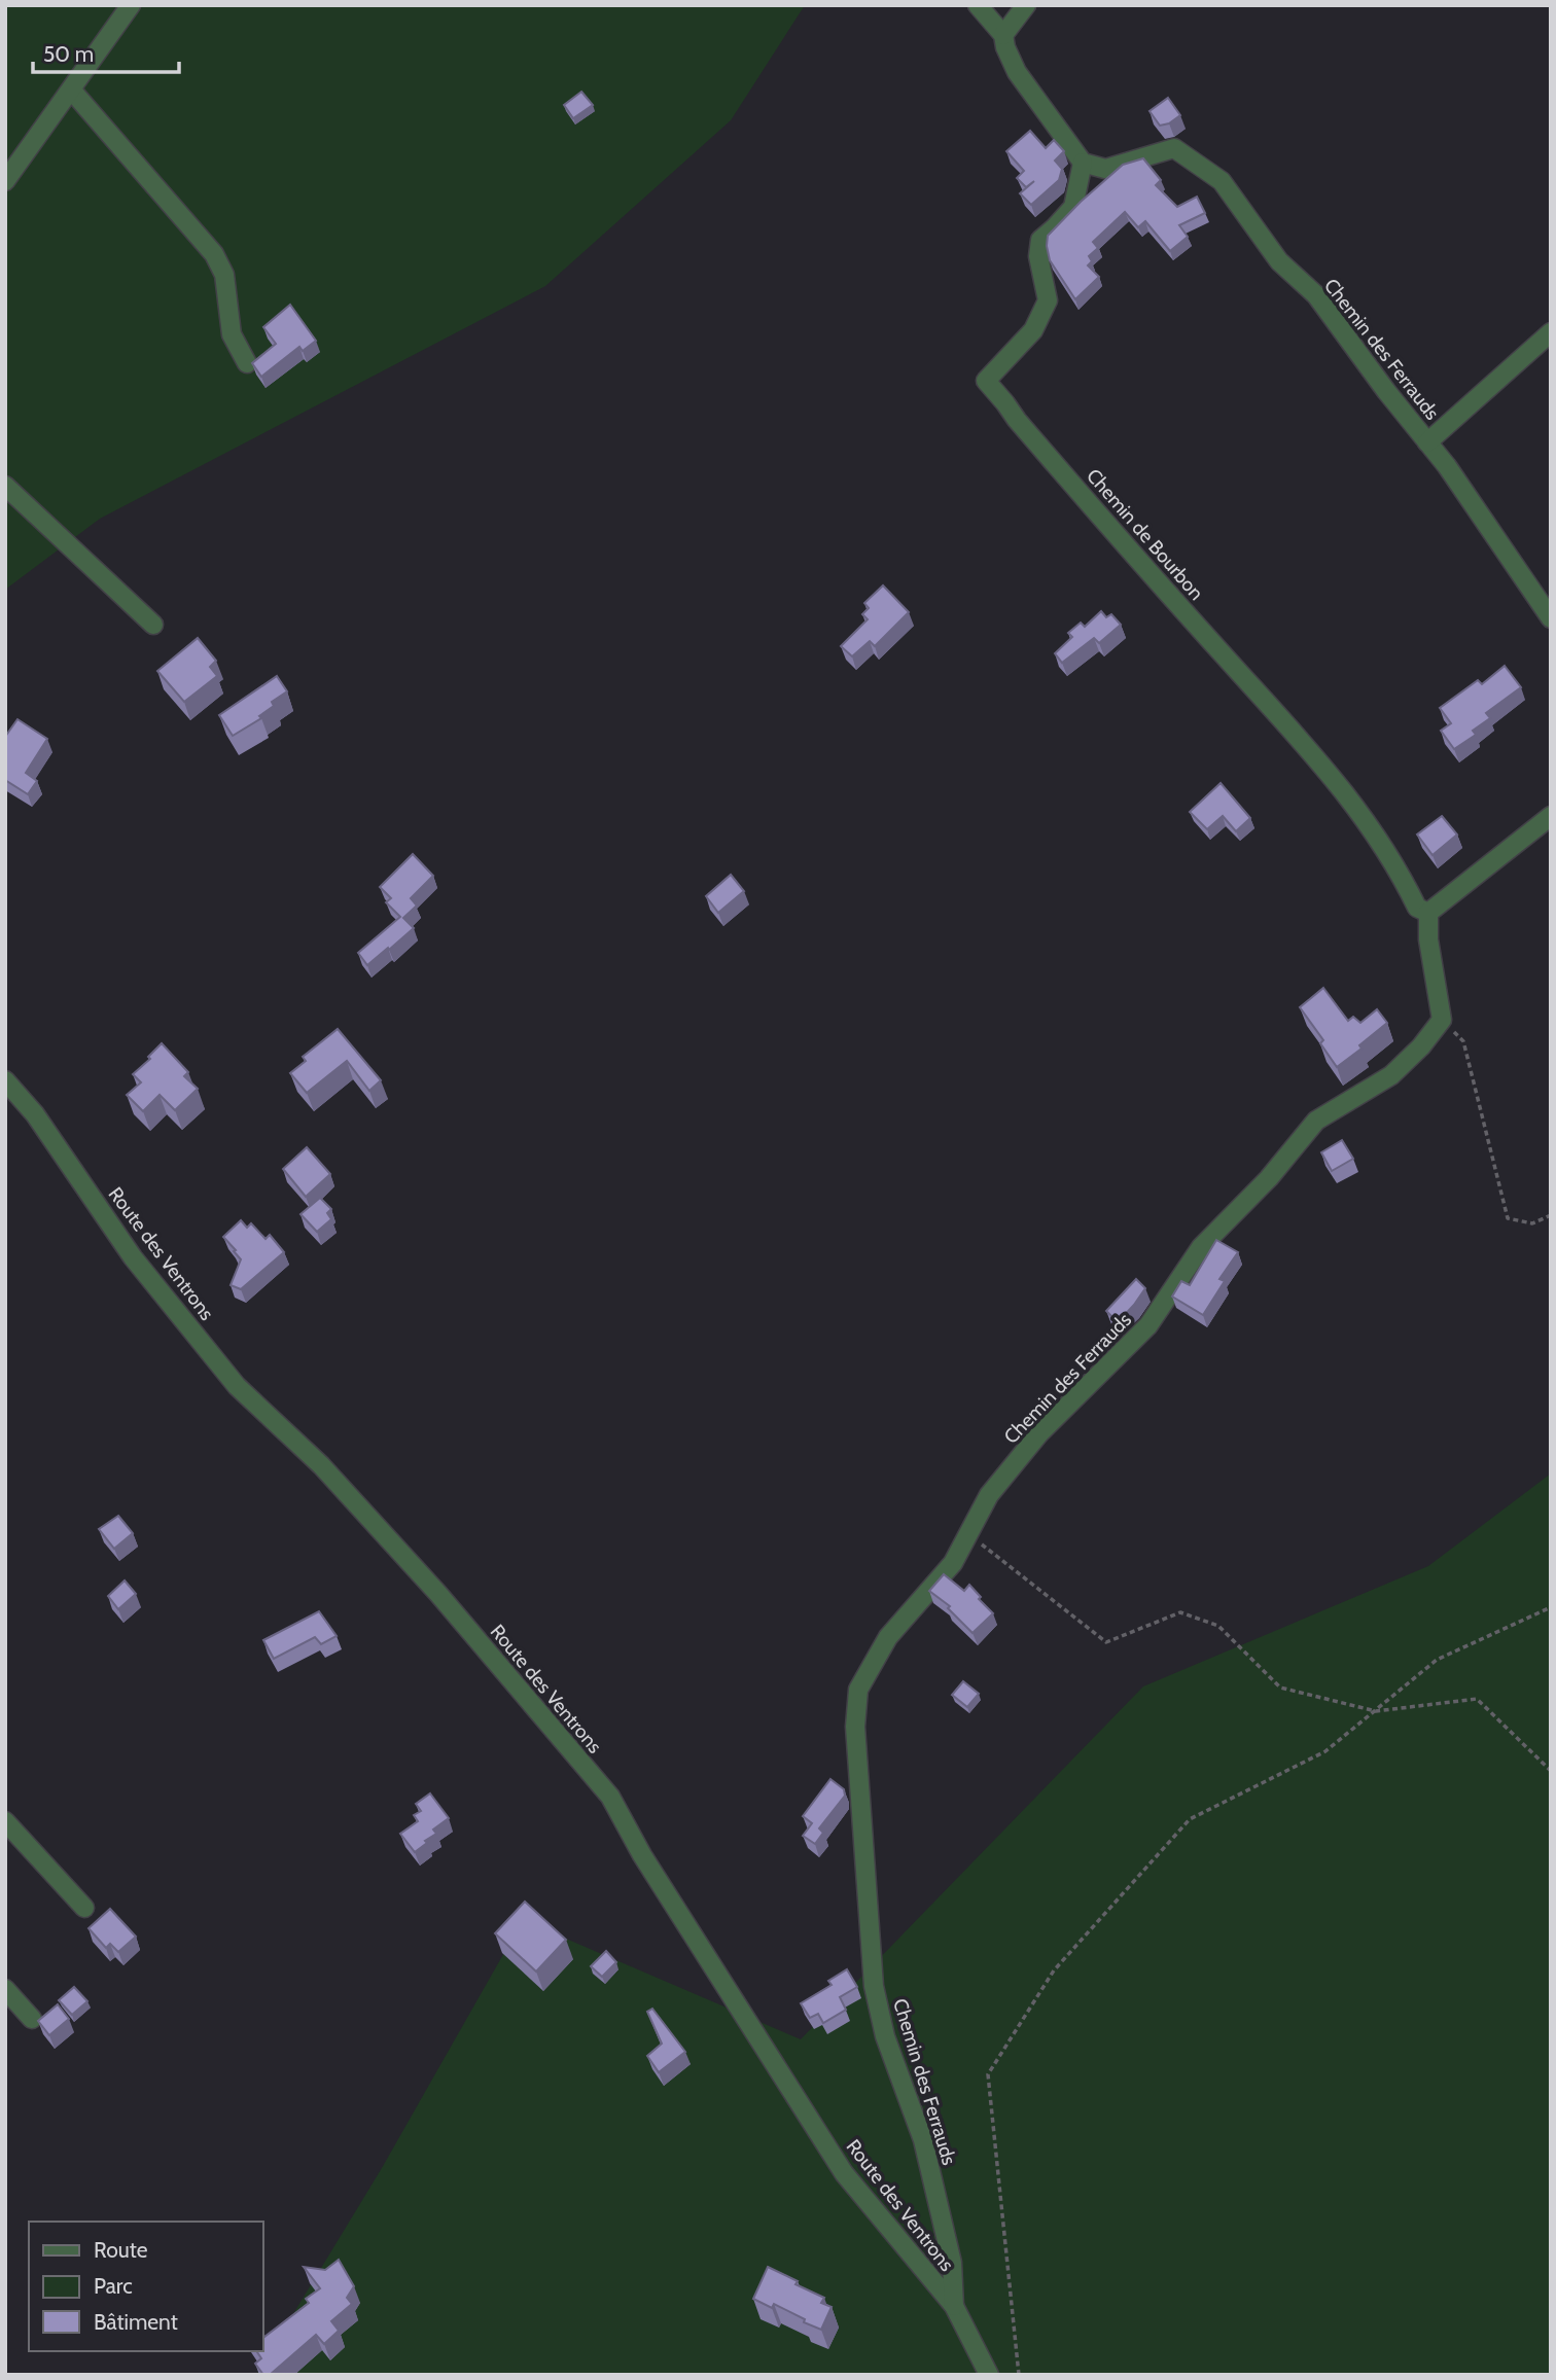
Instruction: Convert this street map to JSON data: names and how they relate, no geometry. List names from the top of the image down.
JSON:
{
  "streets": {
    "street": ["Chemin des Ferrauds", "Chemin de Bourbon", "Route des Ventrons"]
  },
  "crossings": [
    ["Chemin des Ferrauds", "Chemin de Bourbon"],
    ["Chemin des Ferrauds", "Route des Ventrons"]
  ],
  "legend": ["Route", "Parc", "Bâtiment"],
  "scale_bar": "50 m"
}
